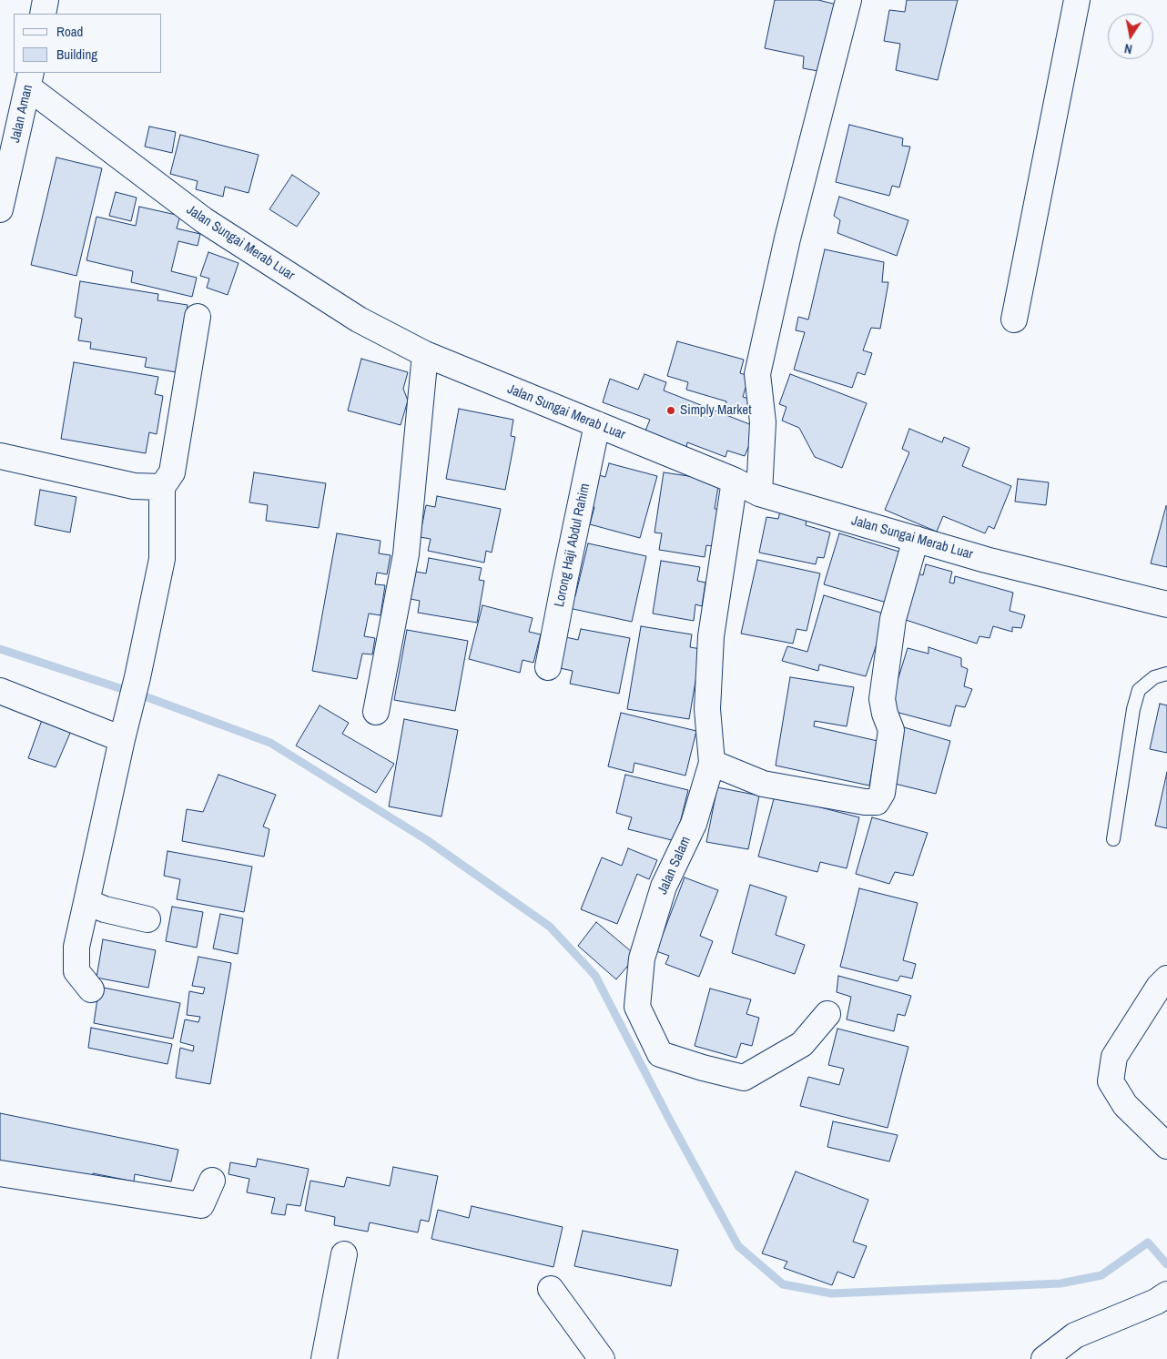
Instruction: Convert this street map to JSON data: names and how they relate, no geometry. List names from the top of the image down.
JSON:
{
  "streets": {
    "street": [
      "Jalan Aman",
      "Jalan Sungai Merab Luar",
      "Lorong Haji Abdul Rahim",
      "Jalan Salam"
    ]
  },
  "crossings": [
    ["Jalan Aman", "Jalan Sungai Merab Luar"],
    ["Jalan Sungai Merab Luar", "Lorong Haji Abdul Rahim"],
    ["Jalan Sungai Merab Luar", "Jalan Salam"]
  ],
  "places": ["Simply Market"],
  "legend": ["Road", "Building"],
  "north": "bottom"
}
